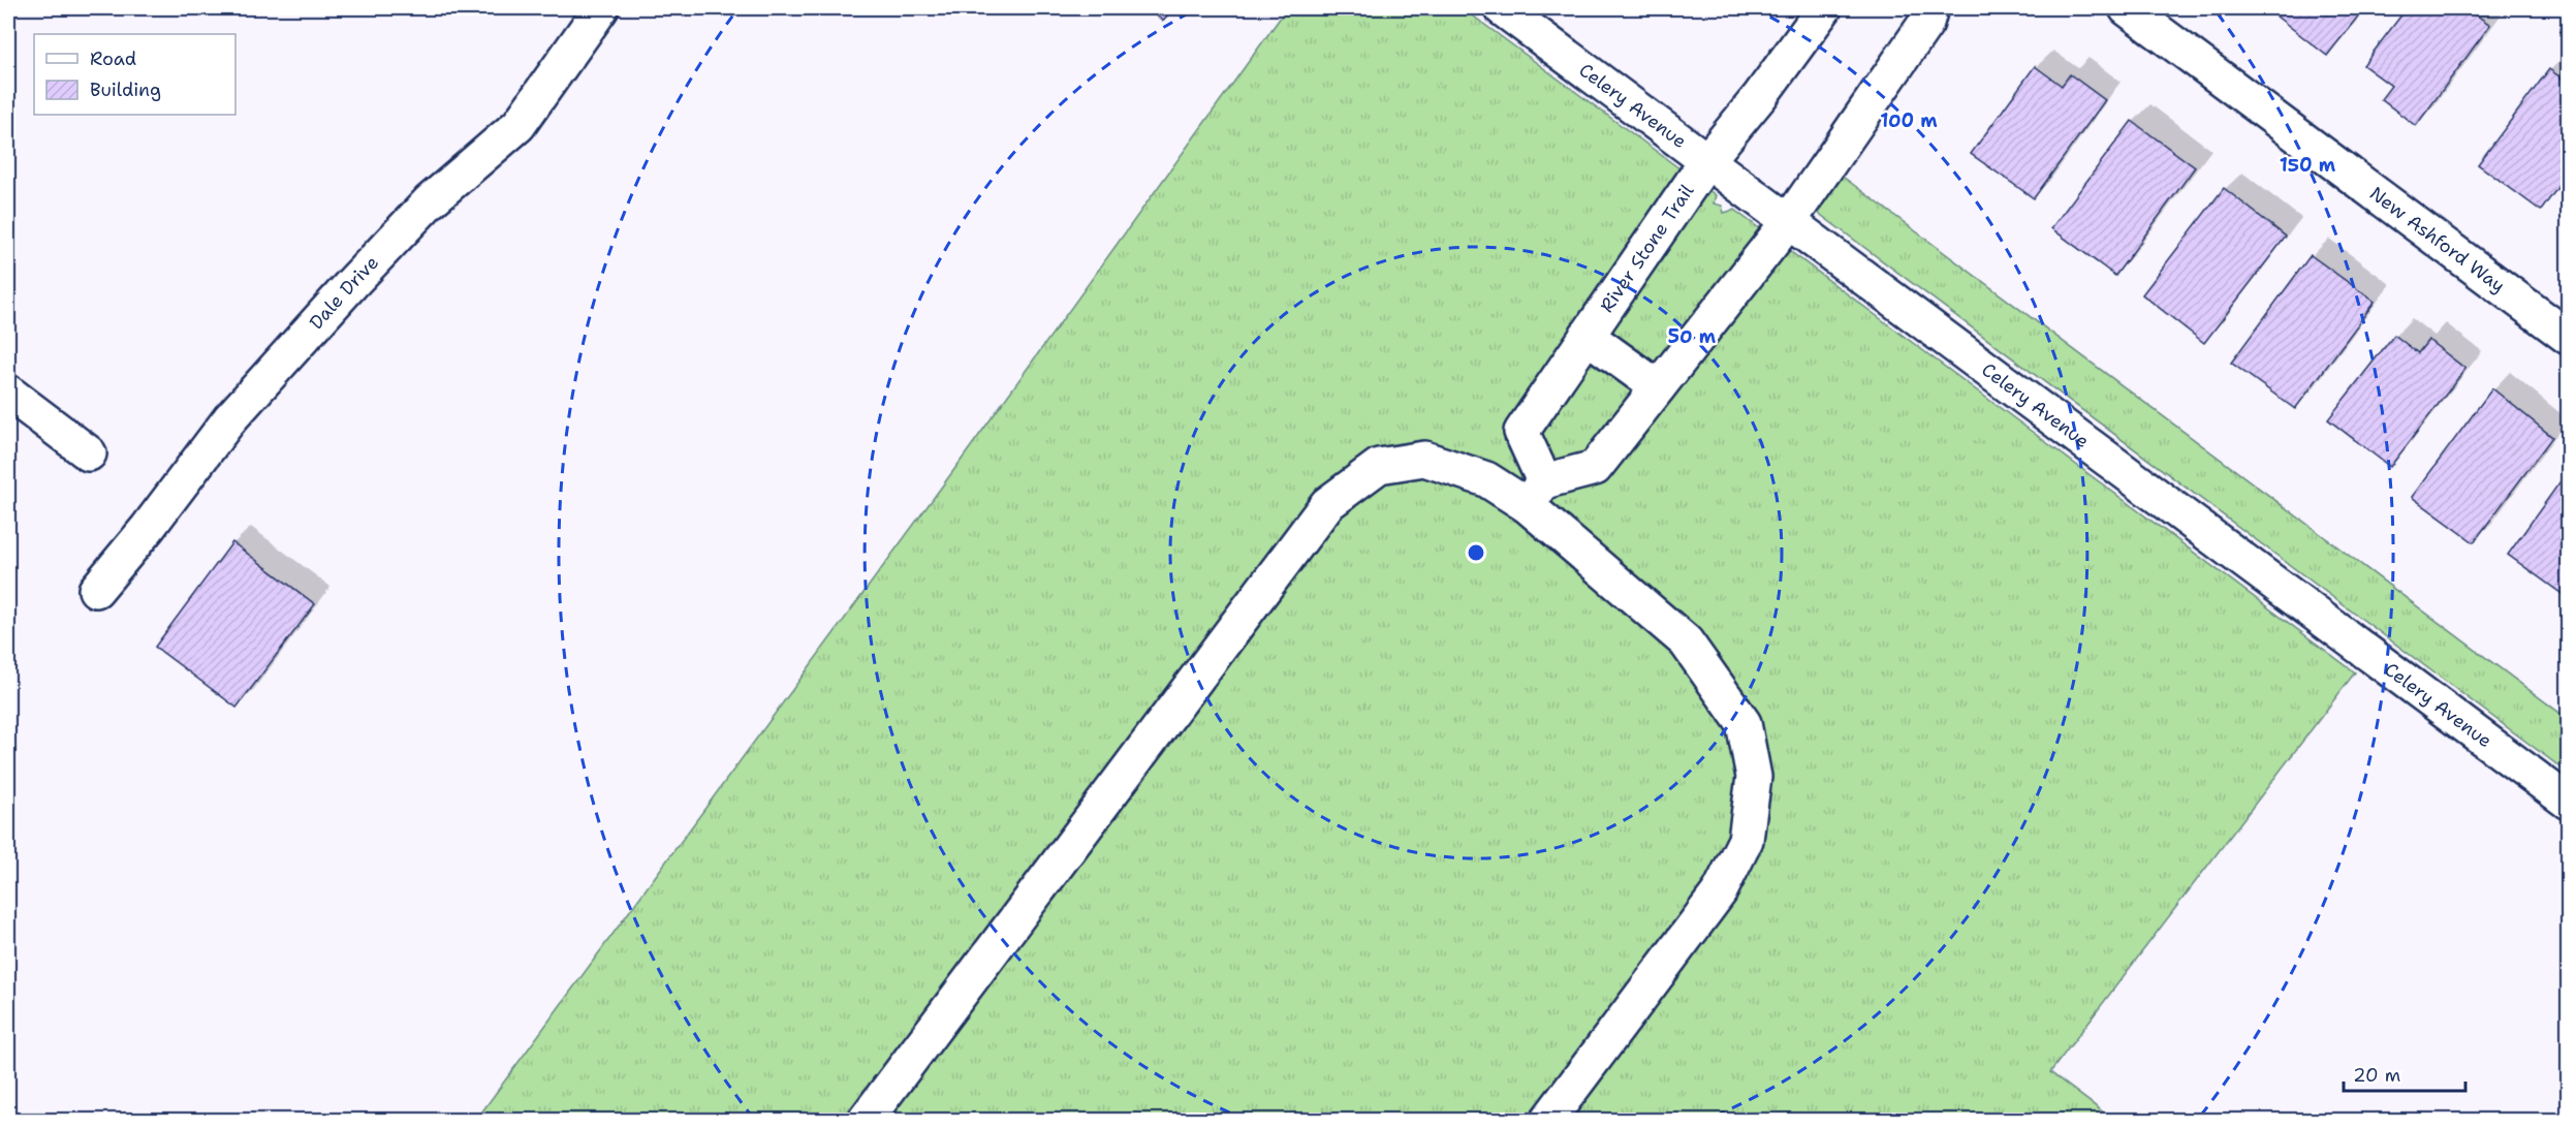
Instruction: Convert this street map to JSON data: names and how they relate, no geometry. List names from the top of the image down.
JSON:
{
  "streets": {
    "street": [
      "Celery Avenue",
      "New Ashford Way",
      "River Stone Trail",
      "Dale Drive"
    ]
  },
  "crossings": [
    ["Celery Avenue", "River Stone Trail"]
  ],
  "legend": ["Road", "Building"],
  "scale_bar": "20 m",
  "rings": ["100 m", "150 m", "50 m"]
}
